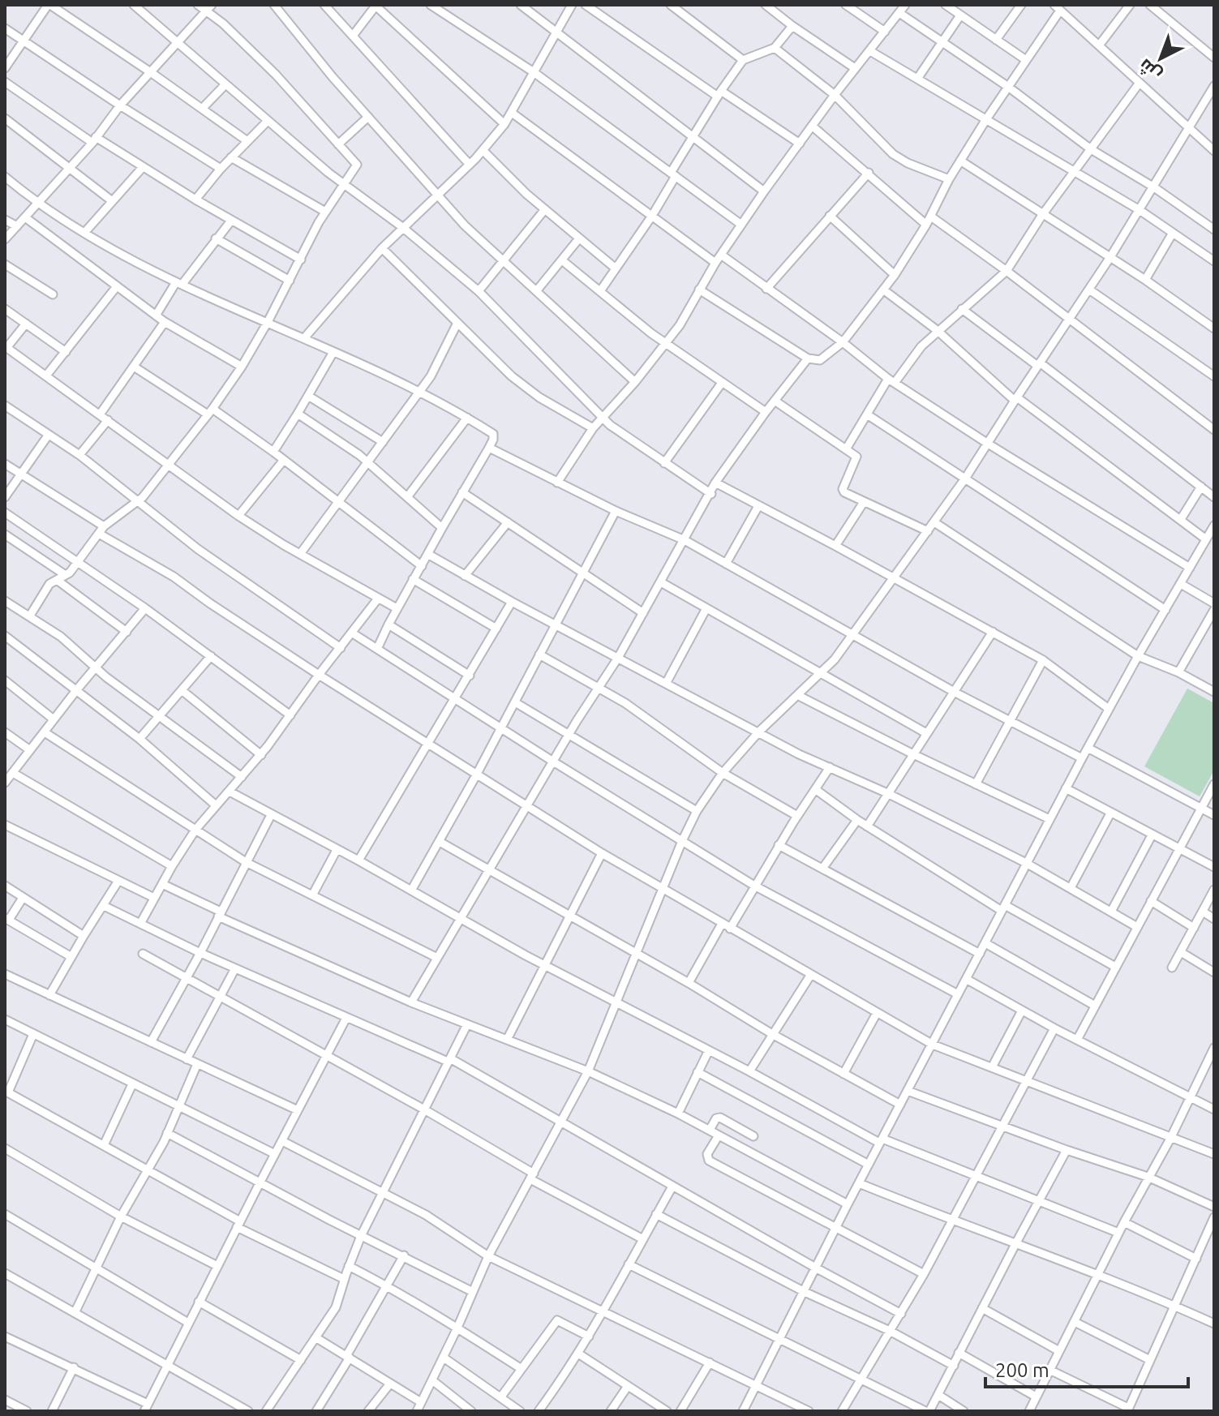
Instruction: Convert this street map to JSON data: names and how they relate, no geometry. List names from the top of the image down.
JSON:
{
  "scale_bar": "200 m",
  "north": "bottom left"
}
